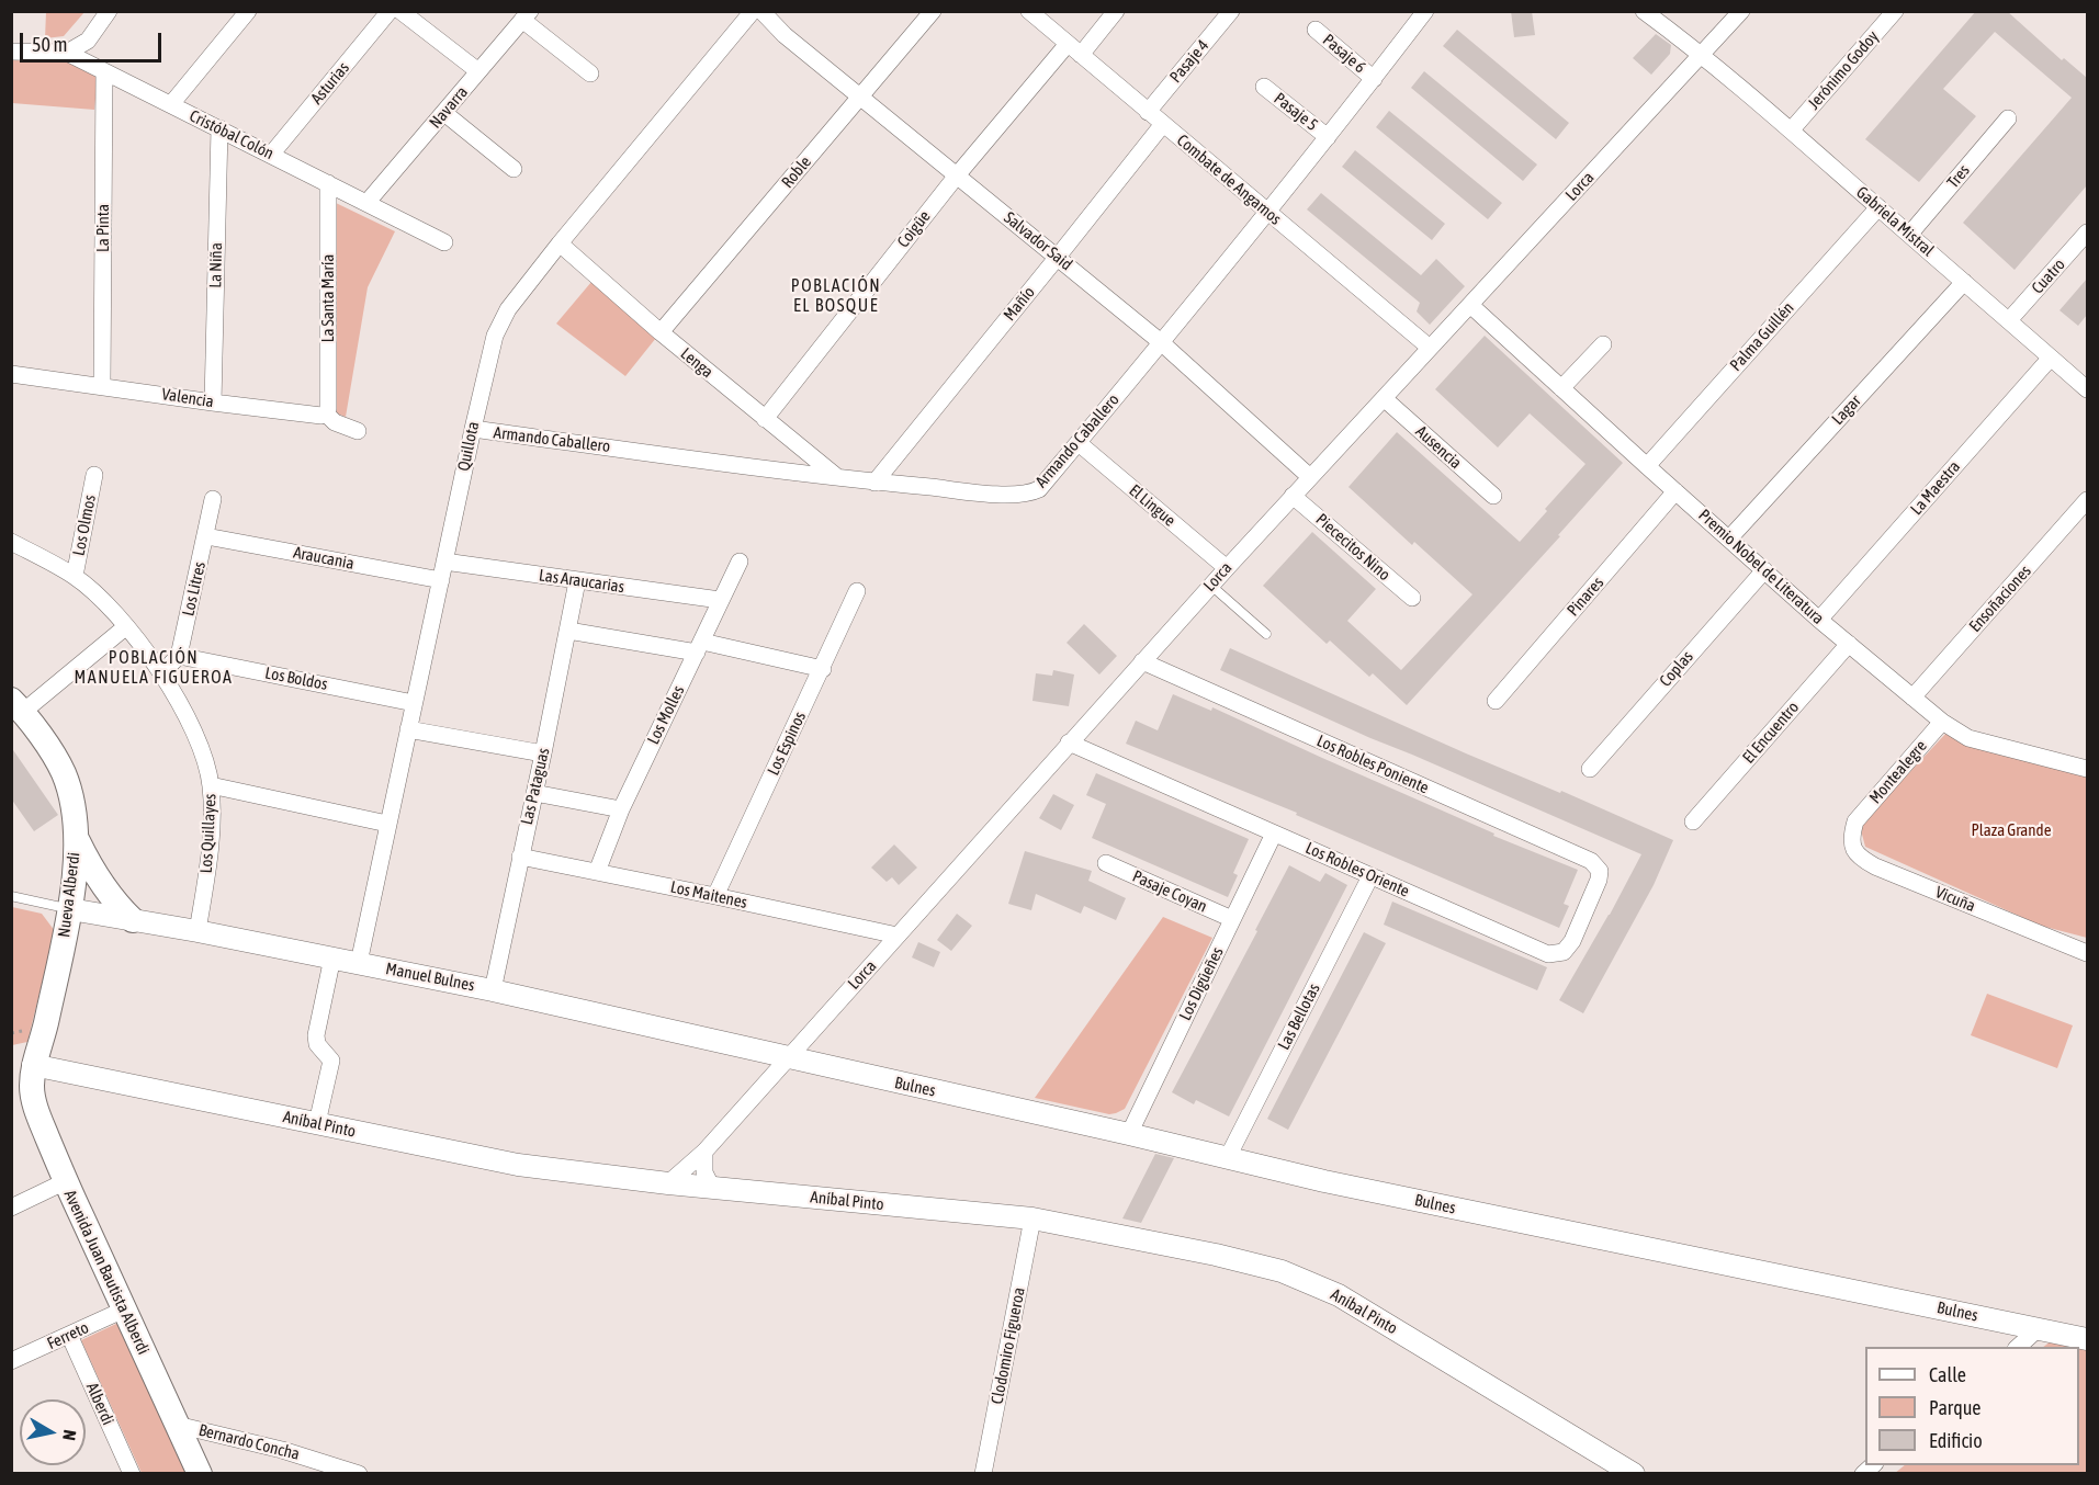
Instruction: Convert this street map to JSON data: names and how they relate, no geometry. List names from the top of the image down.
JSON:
{
  "streets": {
    "main road": ["Nueva Alberdi", "Avenida Juan Bautista Alberdi"],
    "street": [
      "Pasaje 6",
      "Pasaje 4",
      "Jerónimo Godoy",
      "Asturias",
      "Navarra",
      "Pasaje 5",
      "Cristóbal Colón",
      "Roble",
      "Tres",
      "Combate de Angamos",
      "Lorca",
      "Gabriela Mistral",
      "La Pinta",
      "Coigüe",
      "Salvador Said",
      "La Niña",
      "Cuatro",
      "La Santa María",
      "Mañío",
      "Palma Guillén",
      "Lenga",
      "Valencia",
      "Lagar",
      "Armando Caballero",
      "Quillota",
      "Ausencia",
      "La Maestra",
      "El Lingue",
      "Los Olmos",
      "Piececitos Nino",
      "Araucania",
      "Premio Nobel de Literatura",
      "Las Araucarias",
      "Los Litres",
      "Pinares",
      "Ensoñaciones",
      "Coplas",
      "Los Boldos",
      "Los Molles",
      "El Encuentro",
      "Los Espinos",
      "Los Robles Poniente",
      "Montealegre",
      "Las Pataguas",
      "Los Quillayes",
      "Los Robles Oriente",
      "Pasaje Coyan",
      "Los Maitenes",
      "Vicuña",
      "Manuel Bulnes",
      "Los Digüeñes",
      "Las Bellotas",
      "Bulnes",
      "Aníbal Pinto",
      "Ferreto",
      "Clodomiro Figueroa",
      "Alberdi",
      "Bernardo Concha"
    ]
  },
  "crossings": [
    ["Pasaje 6", "Armando Caballero"],
    ["Pasaje 4", "Combate de Angamos"],
    ["Jerónimo Godoy", "Gabriela Mistral"],
    ["Asturias", "Cristóbal Colón"],
    ["Navarra", "Cristóbal Colón"],
    ["Pasaje 5", "Armando Caballero"],
    ["Cristóbal Colón", "La Pinta"],
    ["Cristóbal Colón", "La Niña"],
    ["Cristóbal Colón", "La Santa María"],
    ["Roble", "Salvador Said"],
    ["Roble", "Lenga"],
    ["Tres", "Gabriela Mistral"],
    ["Combate de Angamos", "Lorca"],
    ["Combate de Angamos", "Coigüe"],
    ["Combate de Angamos", "Mañío"],
    ["Combate de Angamos", "Armando Caballero"],
    ["Lorca", "Gabriela Mistral"],
    ["Lorca", "Salvador Said"],
    ["Lorca", "Ausencia"],
    ["Lorca", "El Lingue"],
    ["Lorca", "Piececitos Nino"],
    ["Lorca", "Premio Nobel de Literatura"],
    ["Lorca", "Los Robles Poniente"],
    ["Lorca", "Los Robles Oriente"],
    ["Lorca", "Los Maitenes"],
    ["Lorca", "Manuel Bulnes"],
    ["Lorca", "Bulnes"],
    ["Lorca", "Aníbal Pinto"],
    ["Gabriela Mistral", "Cuatro"],
    ["Gabriela Mistral", "Palma Guillén"],
    ["Gabriela Mistral", "Lagar"],
    ["Gabriela Mistral", "La Maestra"],
    ["La Pinta", "Valencia"],
    ["Coigüe", "Salvador Said"],
    ["Coigüe", "Lenga"],
    ["Salvador Said", "Mañío"],
    ["Salvador Said", "Armando Caballero"],
    ["La Niña", "Valencia"],
    ["La Santa María", "Valencia"],
    ["Mañío", "Armando Caballero"],
    ["Palma Guillén", "Premio Nobel de Literatura"],
    ["Lenga", "Armando Caballero"],
    ["Lenga", "Quillota"],
    ["Lagar", "Premio Nobel de Literatura"],
    ["Armando Caballero", "Quillota"],
    ["Armando Caballero", "El Lingue"],
    ["Quillota", "Araucania"],
    ["Quillota", "Las Araucarias"],
    ["Quillota", "Los Boldos"],
    ["Quillota", "Manuel Bulnes"],
    ["La Maestra", "Premio Nobel de Literatura"],
    ["Los Olmos", "Los Quillayes"],
    ["Araucania", "Los Litres"],
    ["Premio Nobel de Literatura", "Pinares"],
    ["Premio Nobel de Literatura", "Ensoñaciones"],
    ["Premio Nobel de Literatura", "Coplas"],
    ["Premio Nobel de Literatura", "El Encuentro"],
    ["Premio Nobel de Literatura", "Montealegre"],
    ["Las Araucarias", "Los Molles"],
    ["Las Araucarias", "Las Pataguas"],
    ["Los Litres", "Los Boldos"],
    ["Los Litres", "Los Quillayes"],
    ["Los Molles", "Los Maitenes"],
    ["Los Espinos", "Los Maitenes"],
    ["Los Robles Poniente", "Los Robles Oriente"],
    ["Montealegre", "Vicuña"],
    ["Las Pataguas", "Los Maitenes"],
    ["Las Pataguas", "Manuel Bulnes"],
    ["Los Quillayes", "Manuel Bulnes"],
    ["Los Robles Oriente", "Los Digüeñes"],
    ["Los Robles Oriente", "Las Bellotas"],
    ["Pasaje Coyan", "Los Digüeñes"],
    ["Nueva Alberdi", "Manuel Bulnes"],
    ["Nueva Alberdi", "Aníbal Pinto"],
    ["Nueva Alberdi", "Avenida Juan Bautista Alberdi"],
    ["Manuel Bulnes", "Bulnes"],
    ["Los Digüeñes", "Bulnes"],
    ["Las Bellotas", "Bulnes"],
    ["Aníbal Pinto", "Avenida Juan Bautista Alberdi"],
    ["Aníbal Pinto", "Clodomiro Figueroa"],
    ["Avenida Juan Bautista Alberdi", "Ferreto"],
    ["Avenida Juan Bautista Alberdi", "Bernardo Concha"],
    ["Ferreto", "Alberdi"]
  ],
  "districts": ["POBLACIÓN EL BOSQUE", "POBLACIÓN MANUELA FIGUEROA"],
  "parks": ["Plaza Grande"],
  "legend": ["Calle", "Parque", "Edificio"],
  "scale_bar": "50 m",
  "north": "right"
}
